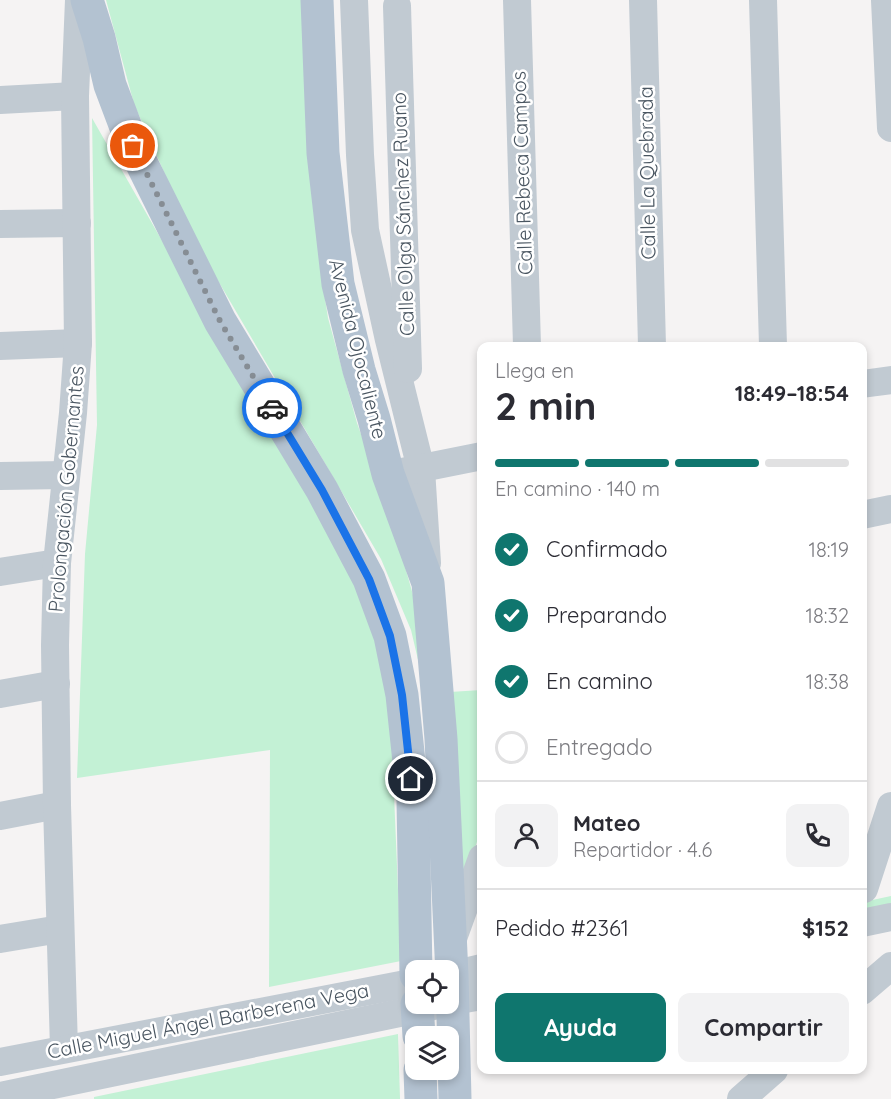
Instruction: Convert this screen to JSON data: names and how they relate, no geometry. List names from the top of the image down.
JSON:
{
  "streets": {
    "main road": ["Avenida Ojocaliente"],
    "street": [
      "Calle Rebeca Campos",
      "Calle La Quebrada",
      "Calle Olga Sánchez Ruano",
      "Prolongación Gobernantes",
      "Calle Miguel Ángel Barberena Vega"
    ]
  },
  "crossings": [
    ["Calle Olga Sánchez Ruano", "Avenida Ojocaliente"],
    ["Prolongación Gobernantes", "Calle Miguel Ángel Barberena Vega"]
  ],
  "page": {
    "heading": ["2 min", "Llega en", "18:49–18:54"],
    "panel": [
      "Mateo",
      "Repartidor · 4.6",
      "Pedido #2361",
      "$152"
    ],
    "bar": "En camino · 140 m",
    "list": [
      ["Confirmado", "18:19"],
      ["Preparando", "18:32"],
      ["En camino", "18:38"],
      "Entregado"
    ],
    "buttons": ["Ayuda", "Compartir"]
  }
}
